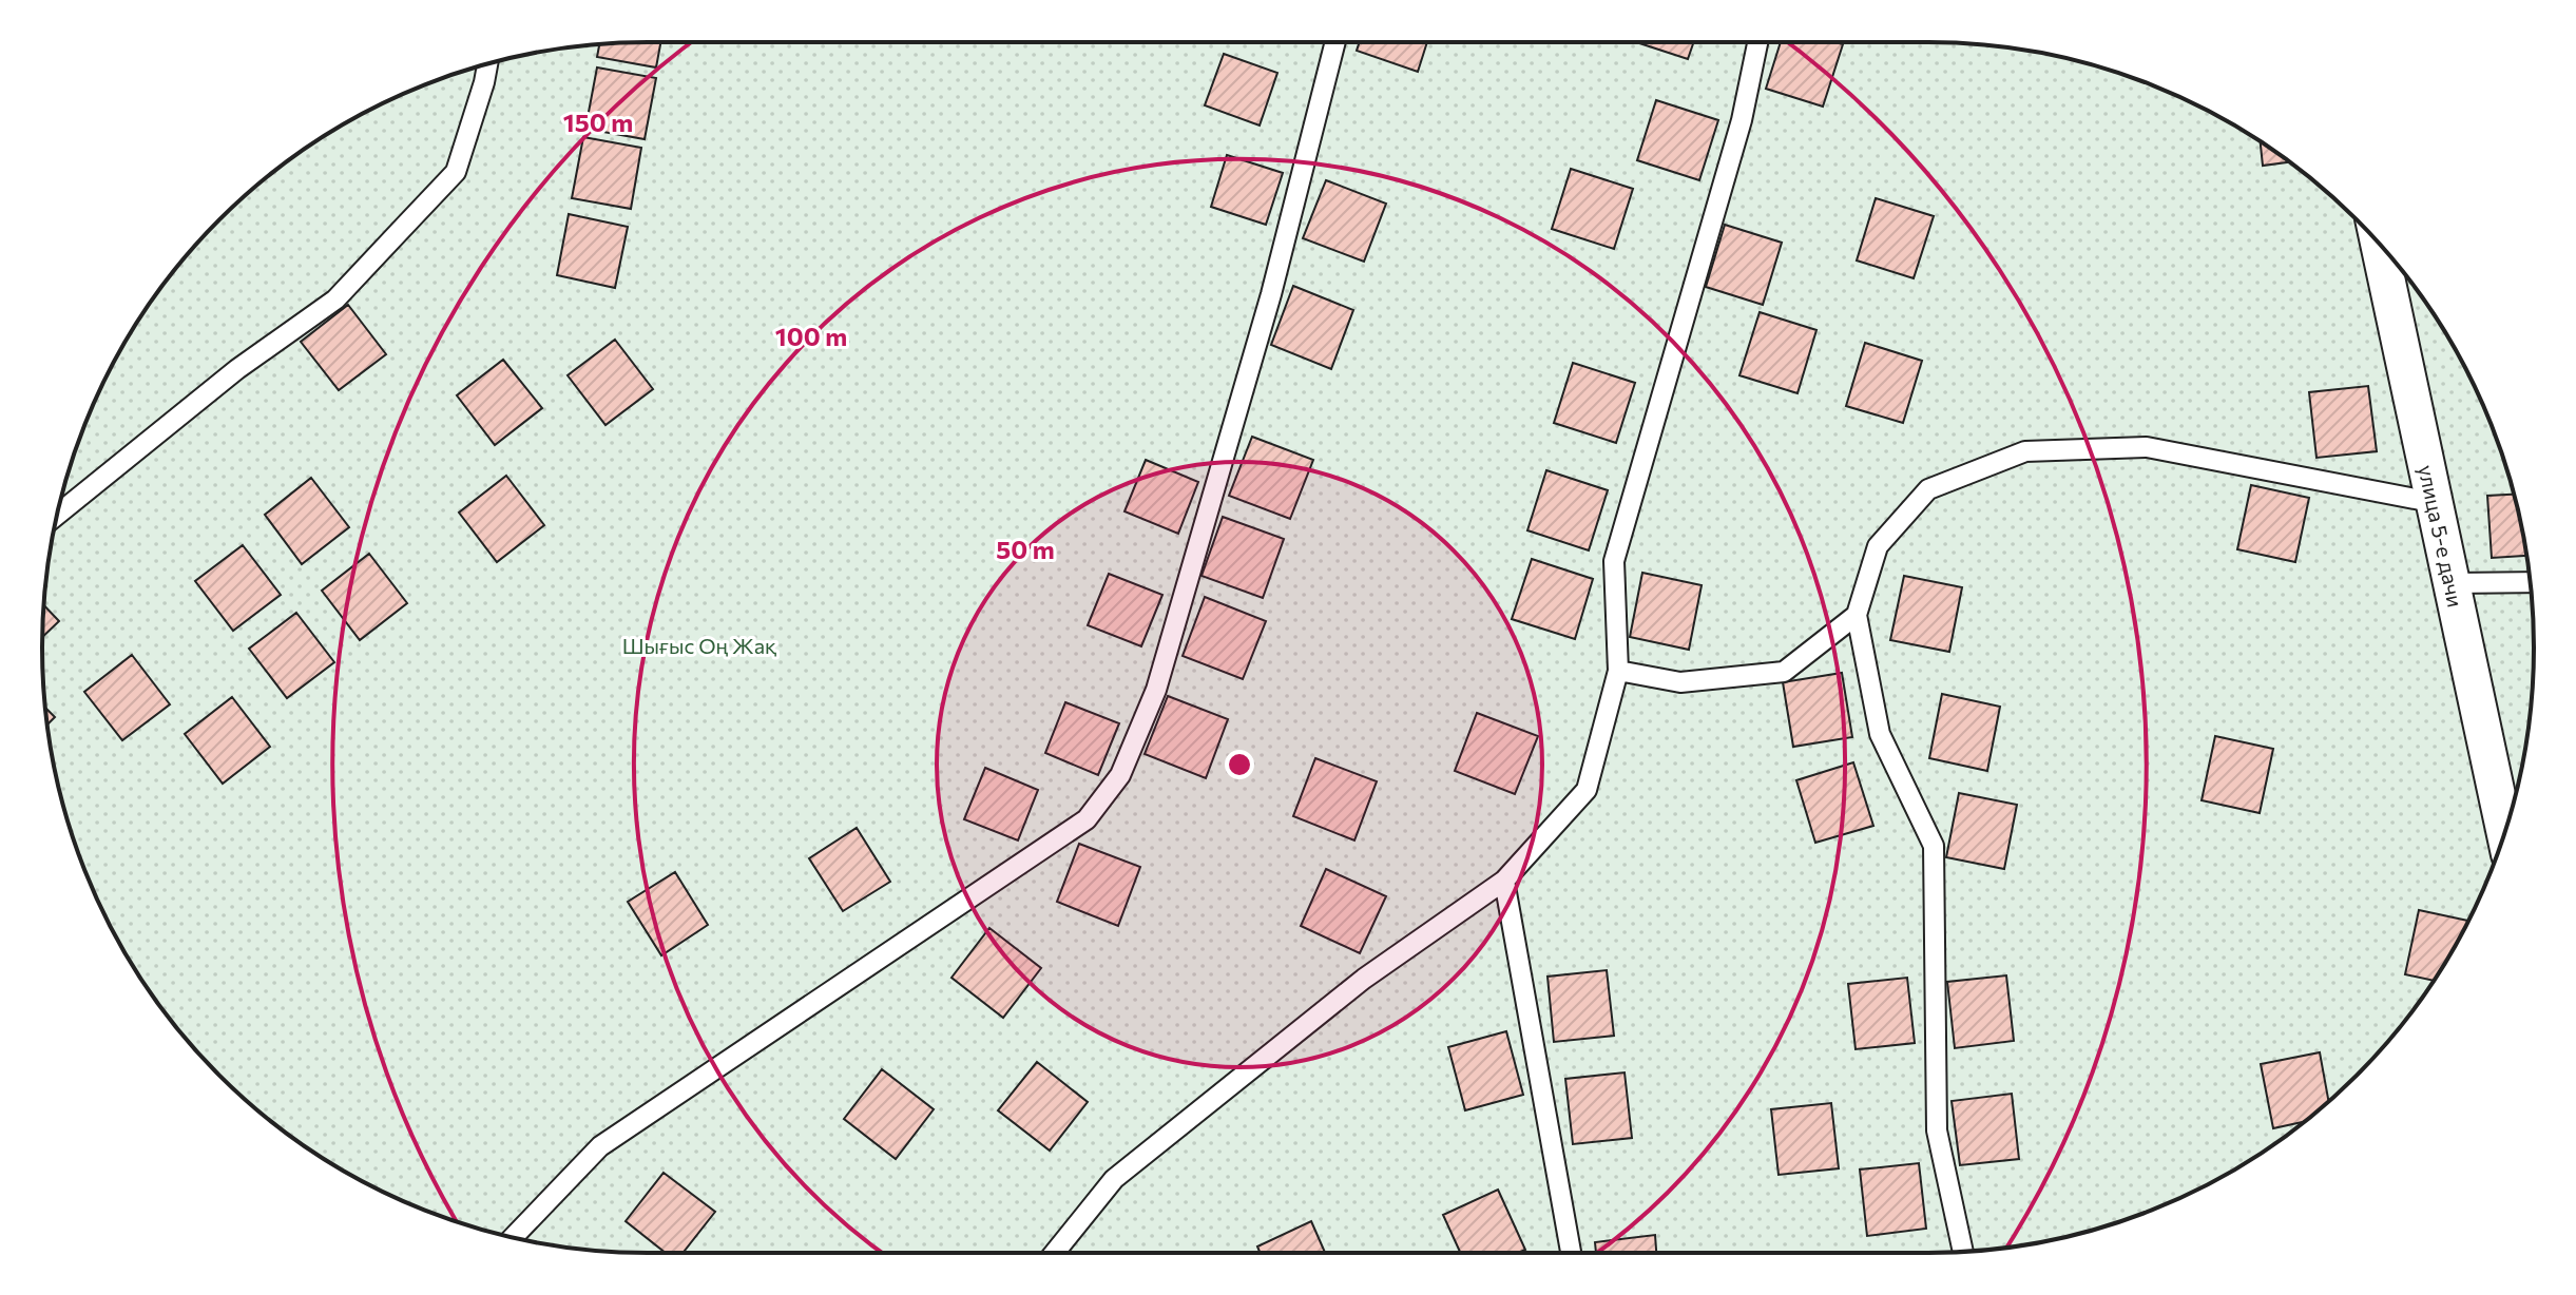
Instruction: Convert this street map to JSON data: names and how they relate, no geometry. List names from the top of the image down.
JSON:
{
  "streets": {
    "street": ["улица 5-е дачи"]
  },
  "parks": ["Шығыс Оң Жақ"],
  "rings": ["150 m", "100 m", "50 m"]
}
